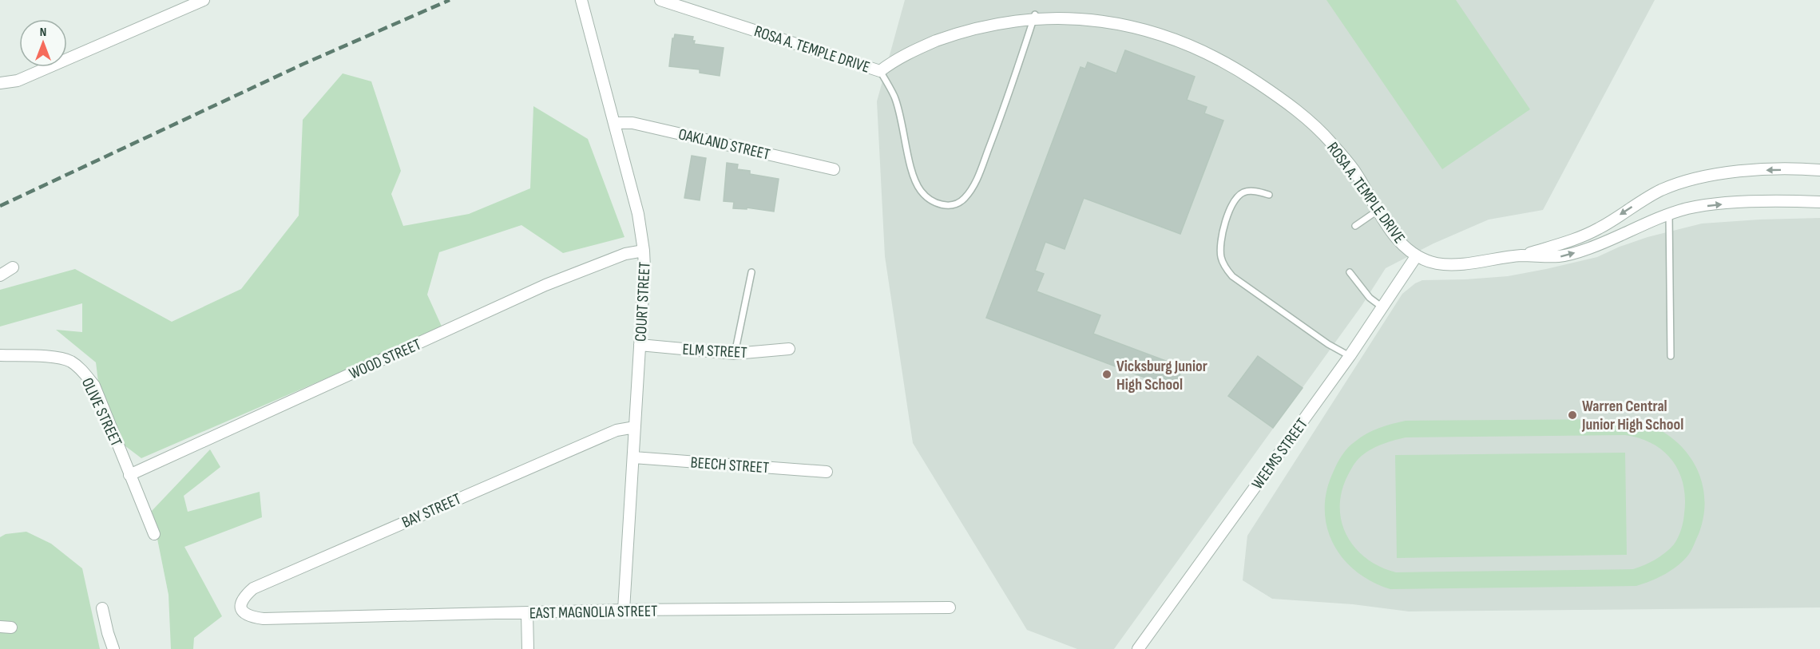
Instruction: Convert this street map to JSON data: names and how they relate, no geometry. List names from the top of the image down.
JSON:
{
  "streets": {
    "street": [
      "ROSA A. TEMPLE DRIVE",
      "OAKLAND STREET",
      "COURT STREET",
      "ELM STREET",
      "WOOD STREET",
      "OLIVE STREET",
      "WEEMS STREET",
      "BEECH STREET",
      "BAY STREET",
      "EAST MAGNOLIA STREET"
    ]
  },
  "crossings": [
    ["ROSA A. TEMPLE DRIVE", "WEEMS STREET"],
    ["OAKLAND STREET", "COURT STREET"],
    ["COURT STREET", "ELM STREET"],
    ["COURT STREET", "WOOD STREET"],
    ["COURT STREET", "BEECH STREET"],
    ["COURT STREET", "BAY STREET"],
    ["COURT STREET", "EAST MAGNOLIA STREET"],
    ["WOOD STREET", "OLIVE STREET"],
    ["BAY STREET", "EAST MAGNOLIA STREET"]
  ],
  "places": ["Vicksburg Junior High School", "Warren Central Junior High School"],
  "north": "top"
}
